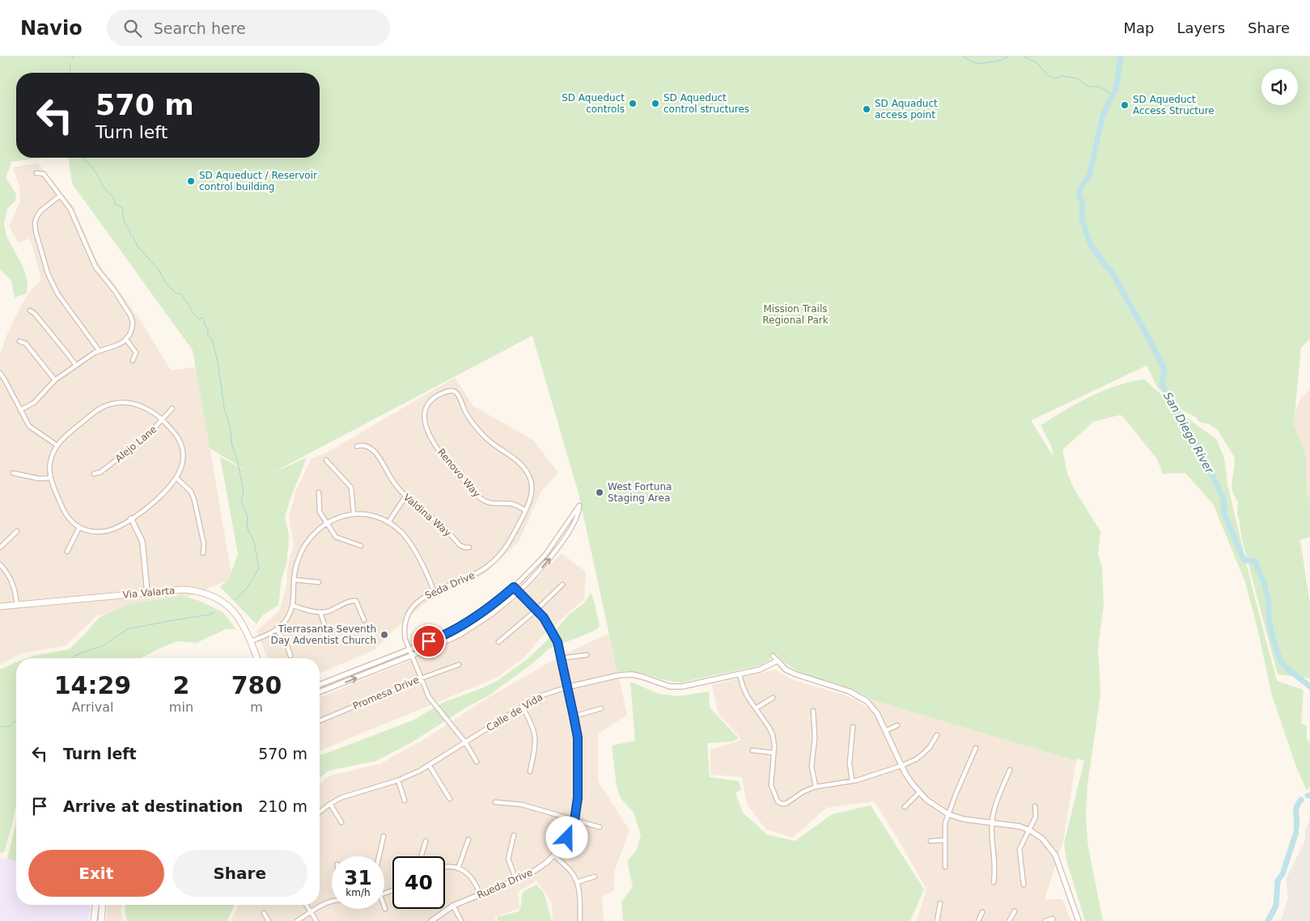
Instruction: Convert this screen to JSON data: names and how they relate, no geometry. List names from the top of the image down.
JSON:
{
  "streets": {
    "main road": ["Via Valarta"],
    "street": [
      "Alejo Lane",
      "Renovo Way",
      "Valdina Way",
      "Seda Drive",
      "Promesa Drive",
      "Calle de Vida",
      "Rueda Drive"
    ]
  },
  "crossings": [
    ["Renovo Way", "Seda Drive"],
    ["Seda Drive", "Promesa Drive"],
    ["Seda Drive", "Calle de Vida"],
    ["Calle de Vida", "Rueda Drive"]
  ],
  "water": ["San Diego River"],
  "parks": ["Mission Trails Regional Park"],
  "places": [
    "SD Aqueduct controls",
    "SD Aqueduct control structures",
    "SD Aqueduct Access Structure",
    "SD Aquaduct access point",
    "SD Aqueduct / Reservoir control building",
    "West Fortuna Staging Area",
    "Tierrasanta Seventh Day Adventist Church"
  ],
  "page": {
    "header": "Navio",
    "search": "Search here",
    "nav": ["Map", "Layers", "Share"],
    "turn": ["570 m", "Turn left"],
    "eta": [
      "14:29",
      "Arrival",
      "2",
      "min",
      "780",
      "m"
    ],
    "list": [
      {
        "name": "Turn left",
        "value": "570 m"
      },
      {
        "name": "Arrive at destination",
        "value": "210 m"
      }
    ],
    "buttons": ["Exit", "Share"],
    "speed": "31 km/h",
    "limit": "40"
  }
}
